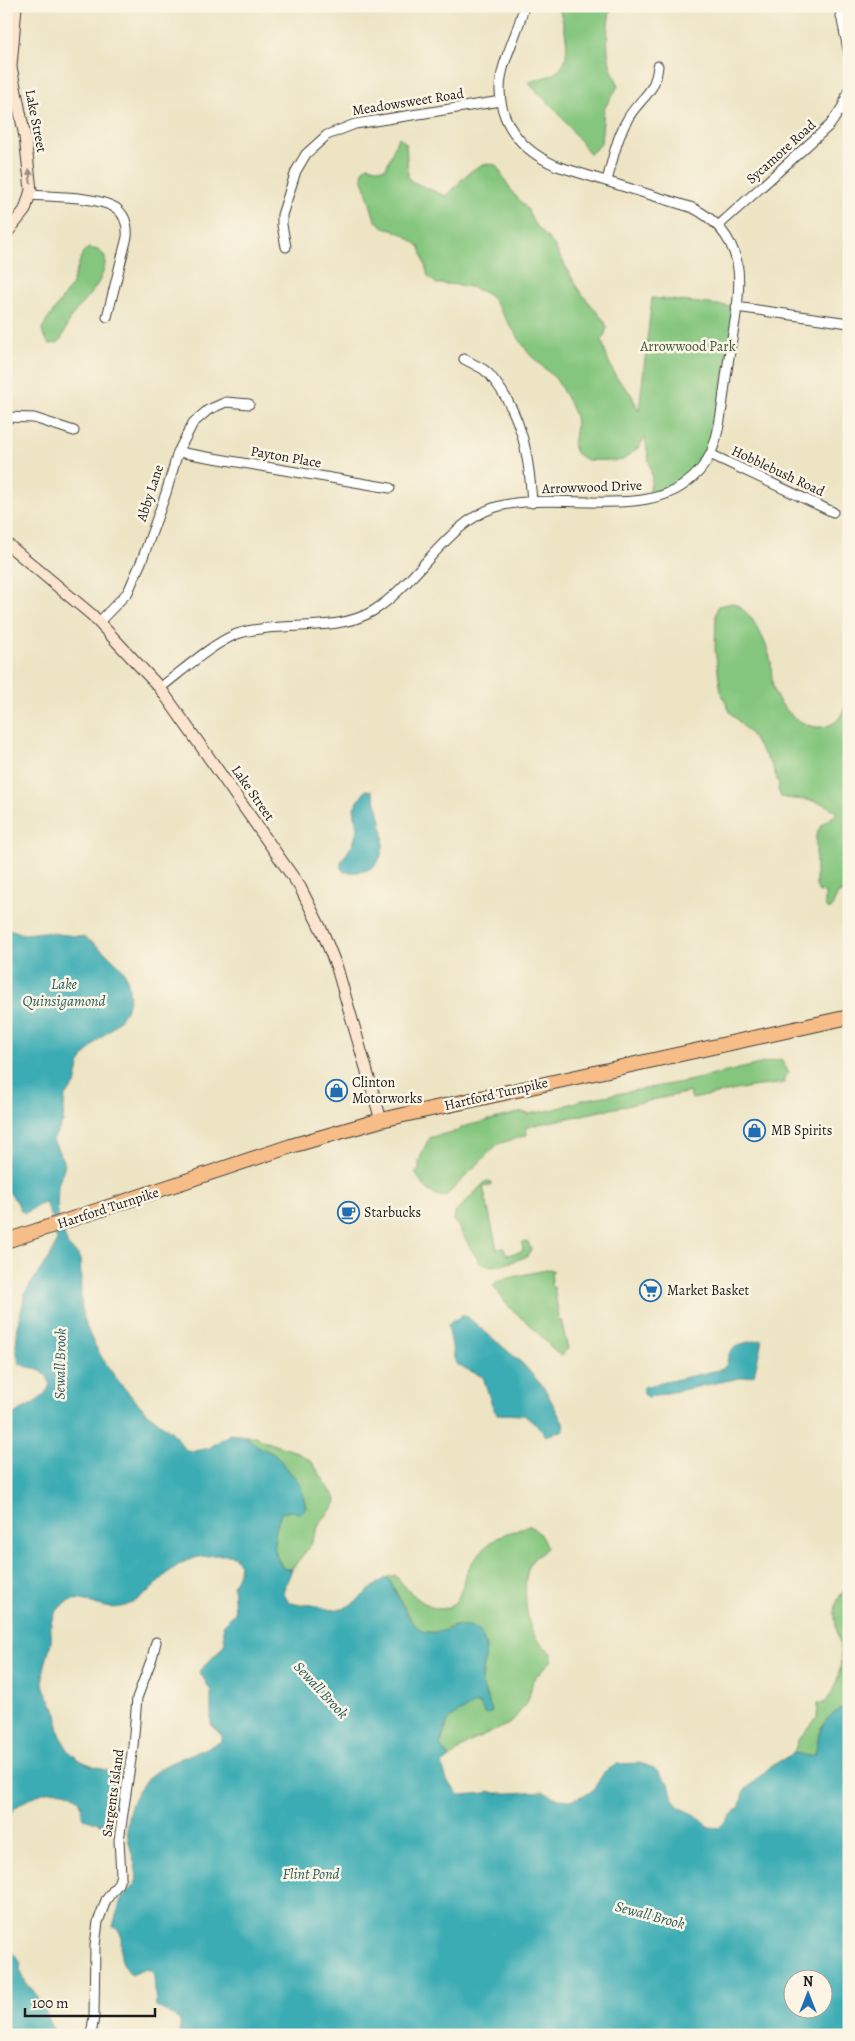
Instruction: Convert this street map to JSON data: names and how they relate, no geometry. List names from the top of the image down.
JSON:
{
  "streets": {
    "main road": ["Lake Street", "Hartford Turnpike"],
    "street": [
      "Meadowsweet Road",
      "Sycamore Road",
      "Payton Place",
      "Hobblebush Road",
      "Arrowwood Drive",
      "Abby Lane",
      "Sargents Island"
    ]
  },
  "crossings": [
    ["Meadowsweet Road", "Arrowwood Drive"],
    ["Lake Street", "Arrowwood Drive"],
    ["Lake Street", "Abby Lane"],
    ["Lake Street", "Hartford Turnpike"],
    ["Sycamore Road", "Arrowwood Drive"],
    ["Payton Place", "Abby Lane"],
    ["Hobblebush Road", "Arrowwood Drive"]
  ],
  "water": ["Lake Quinsigamond", "Sewall Brook", "Flint Pond"],
  "parks": ["Arrowwood Park"],
  "places": {
    "shop": ["Clinton Motorworks", "MB Spirits"],
    "cafe": ["Starbucks"],
    "supermarket": ["Market Basket"]
  },
  "scale_bar": "100 m",
  "north": "top"
}
